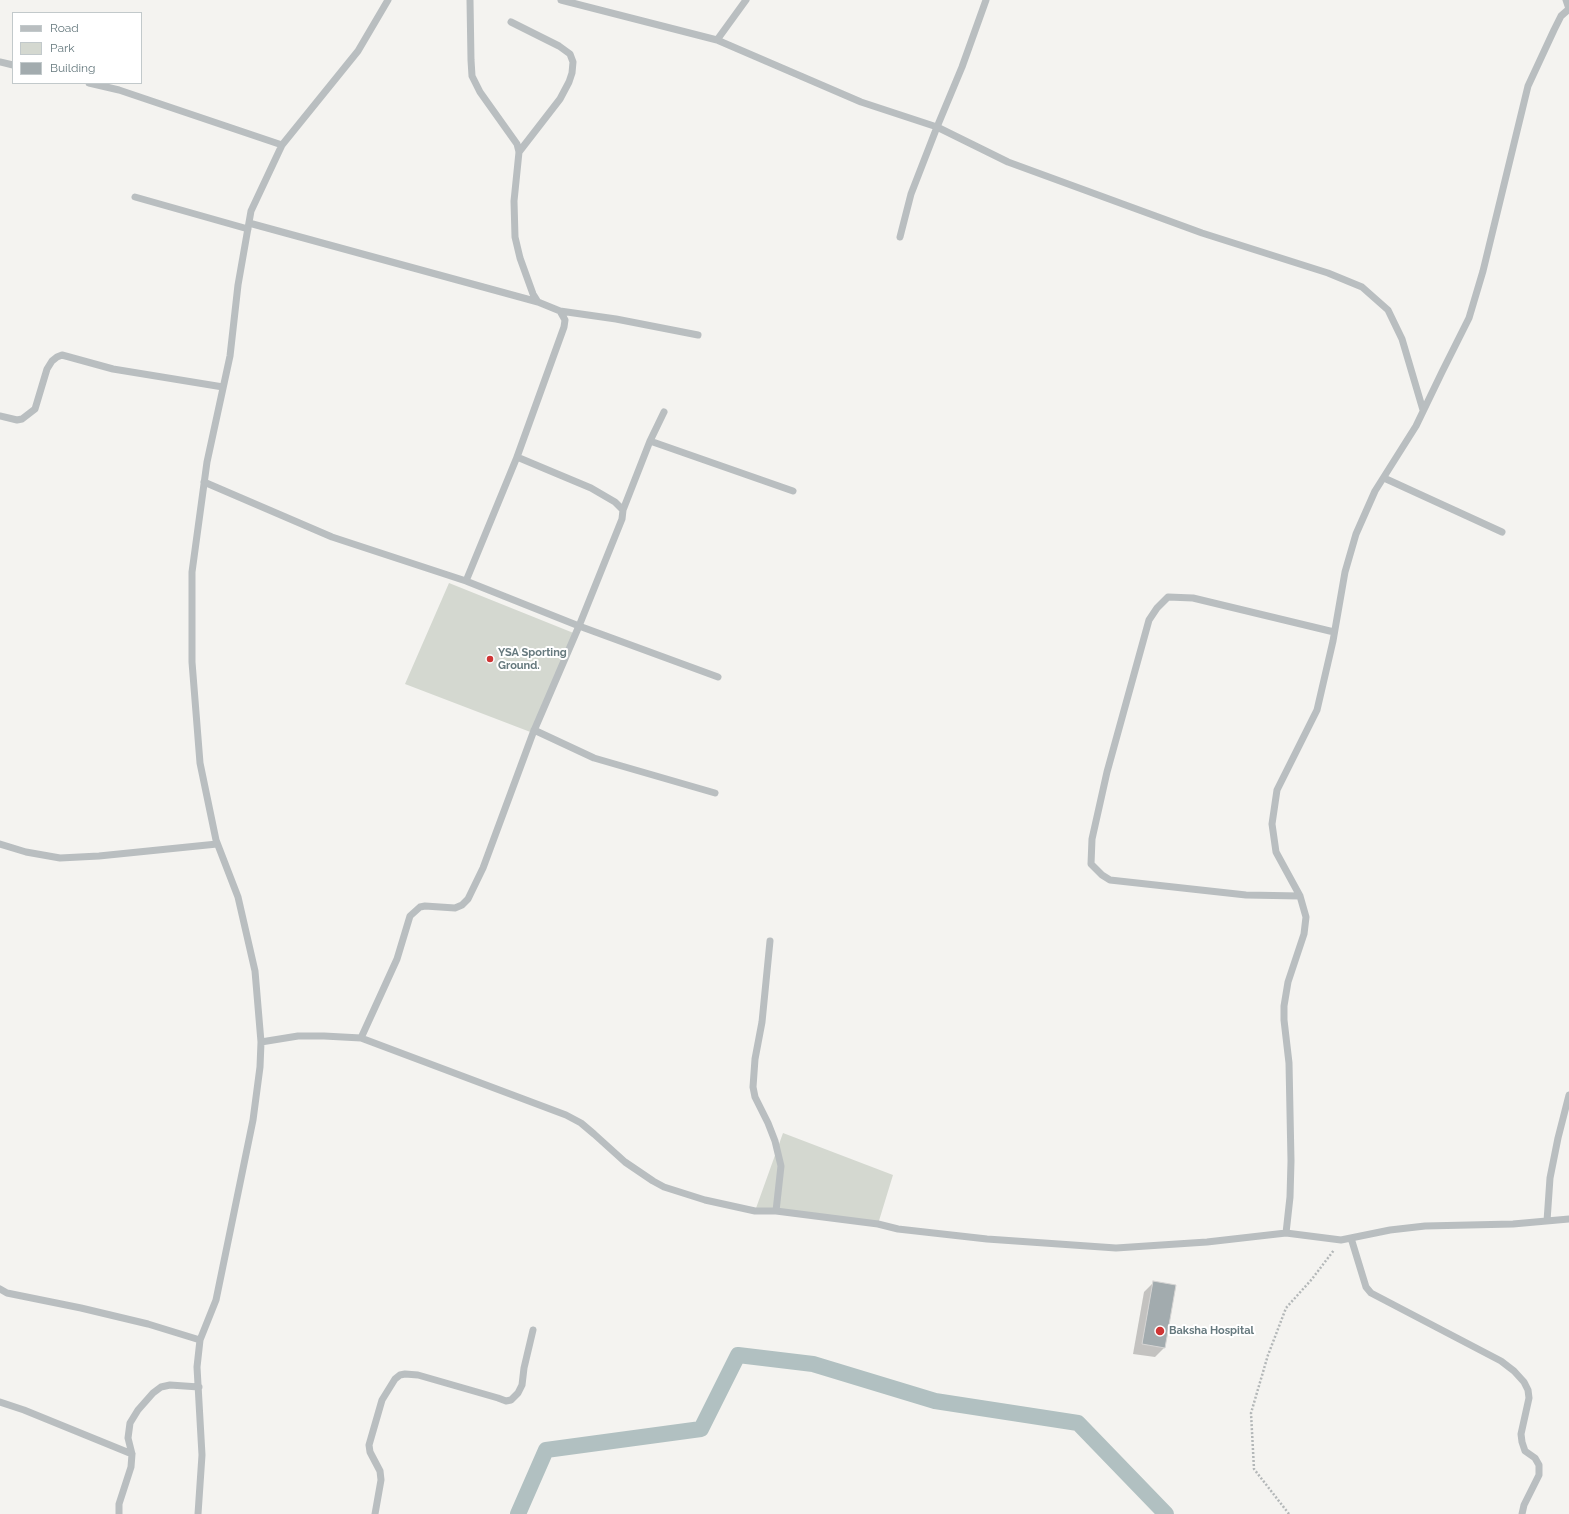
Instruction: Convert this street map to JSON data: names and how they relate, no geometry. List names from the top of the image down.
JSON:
{
  "places": ["YSA Sporting Ground.", "Baksha Hospital"],
  "legend": ["Road", "Park", "Building"]
}
